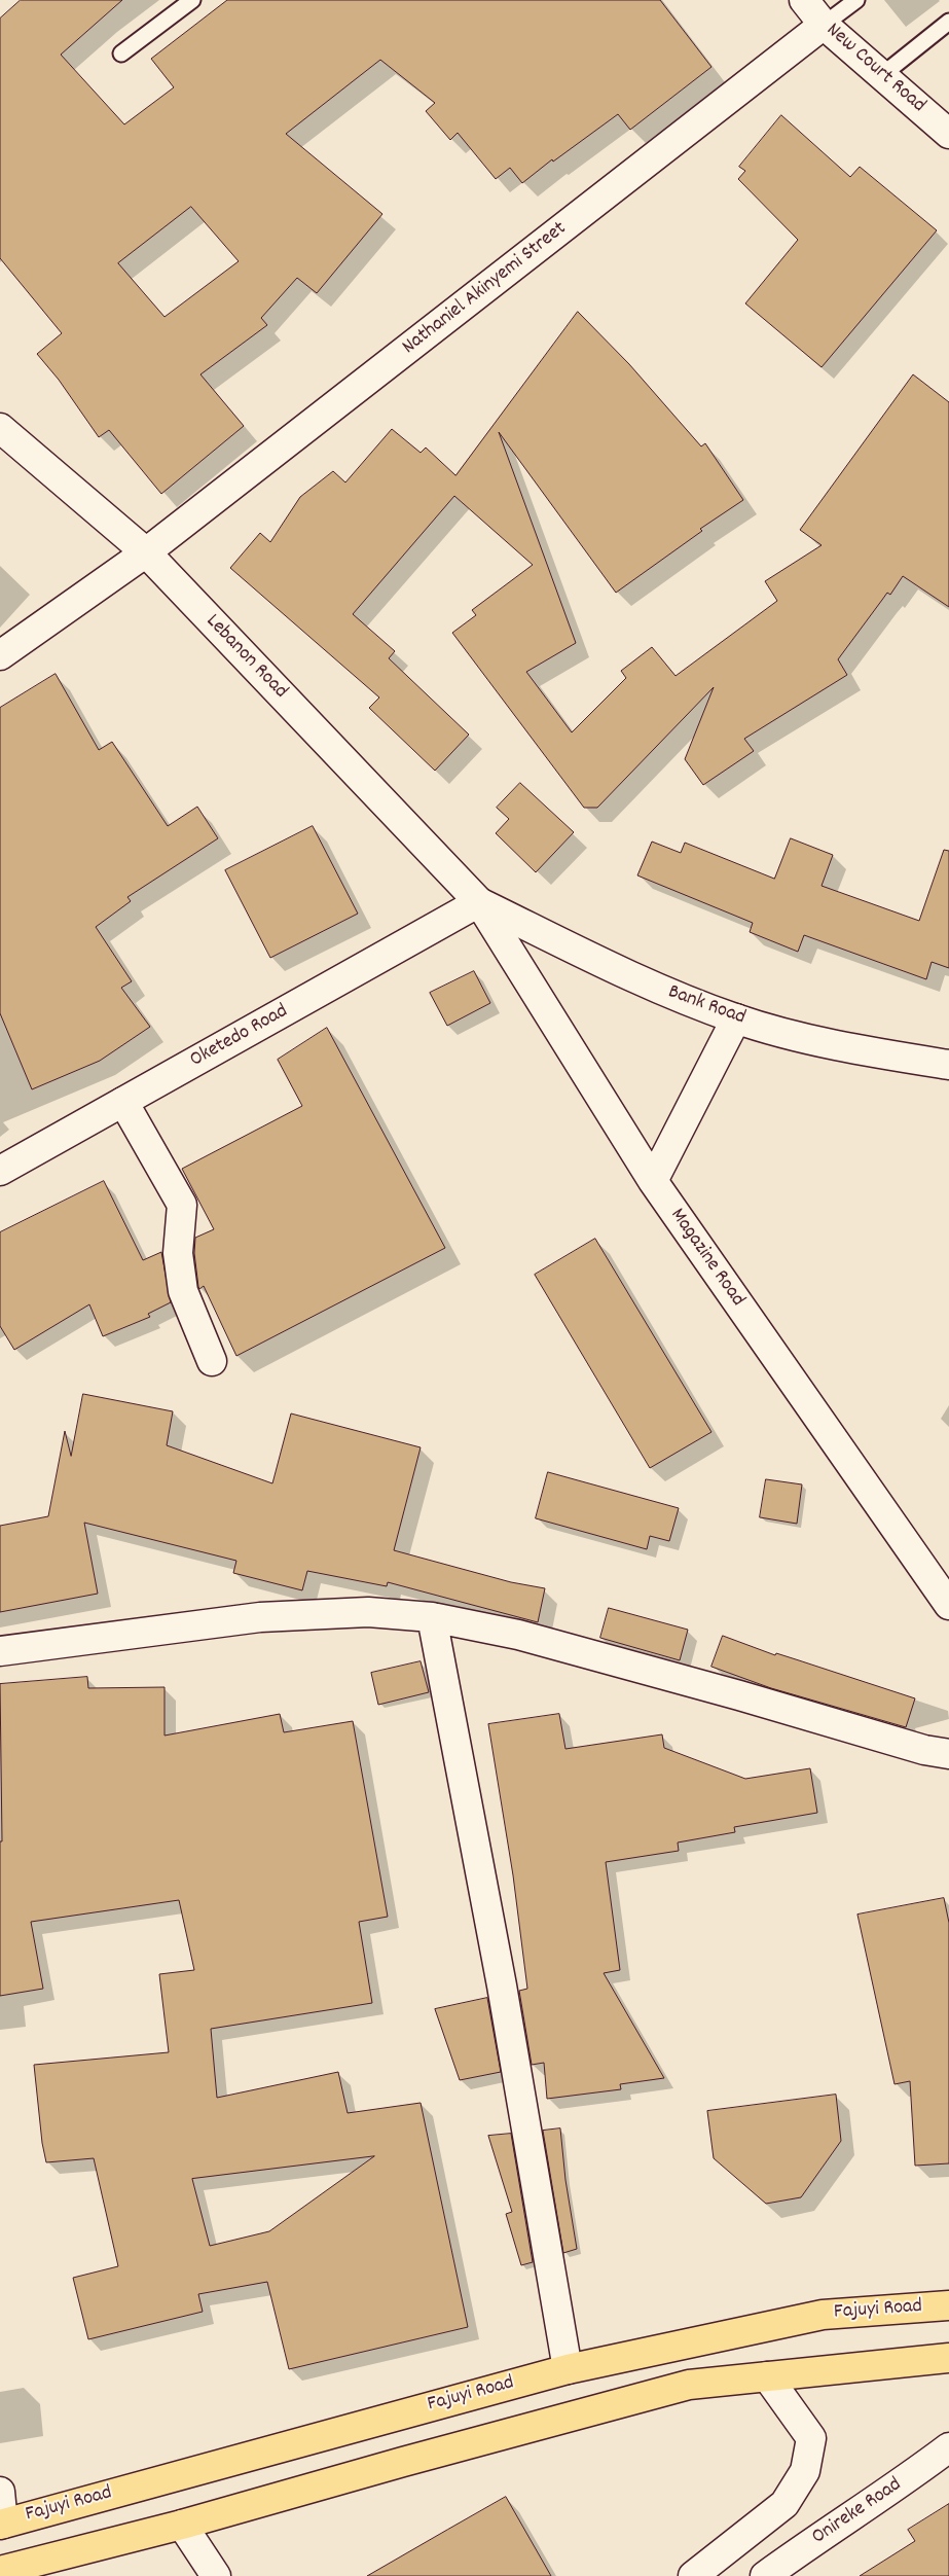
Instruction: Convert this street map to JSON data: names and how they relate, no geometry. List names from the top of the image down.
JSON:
{
  "streets": {
    "highway": ["Fajuyi Road"],
    "street": [
      "New Court Road",
      "Nathaniel Akinyemi Street",
      "Lebanon Road",
      "Bank Road",
      "Oketedo Road",
      "Magazine Road",
      "Onireke Road"
    ]
  },
  "crossings": [
    ["New Court Road", "Nathaniel Akinyemi Street"],
    ["Nathaniel Akinyemi Street", "Lebanon Road"],
    ["Lebanon Road", "Bank Road"],
    ["Lebanon Road", "Oketedo Road"],
    ["Lebanon Road", "Magazine Road"],
    ["Bank Road", "Oketedo Road"],
    ["Bank Road", "Magazine Road"],
    ["Oketedo Road", "Magazine Road"]
  ]
}
